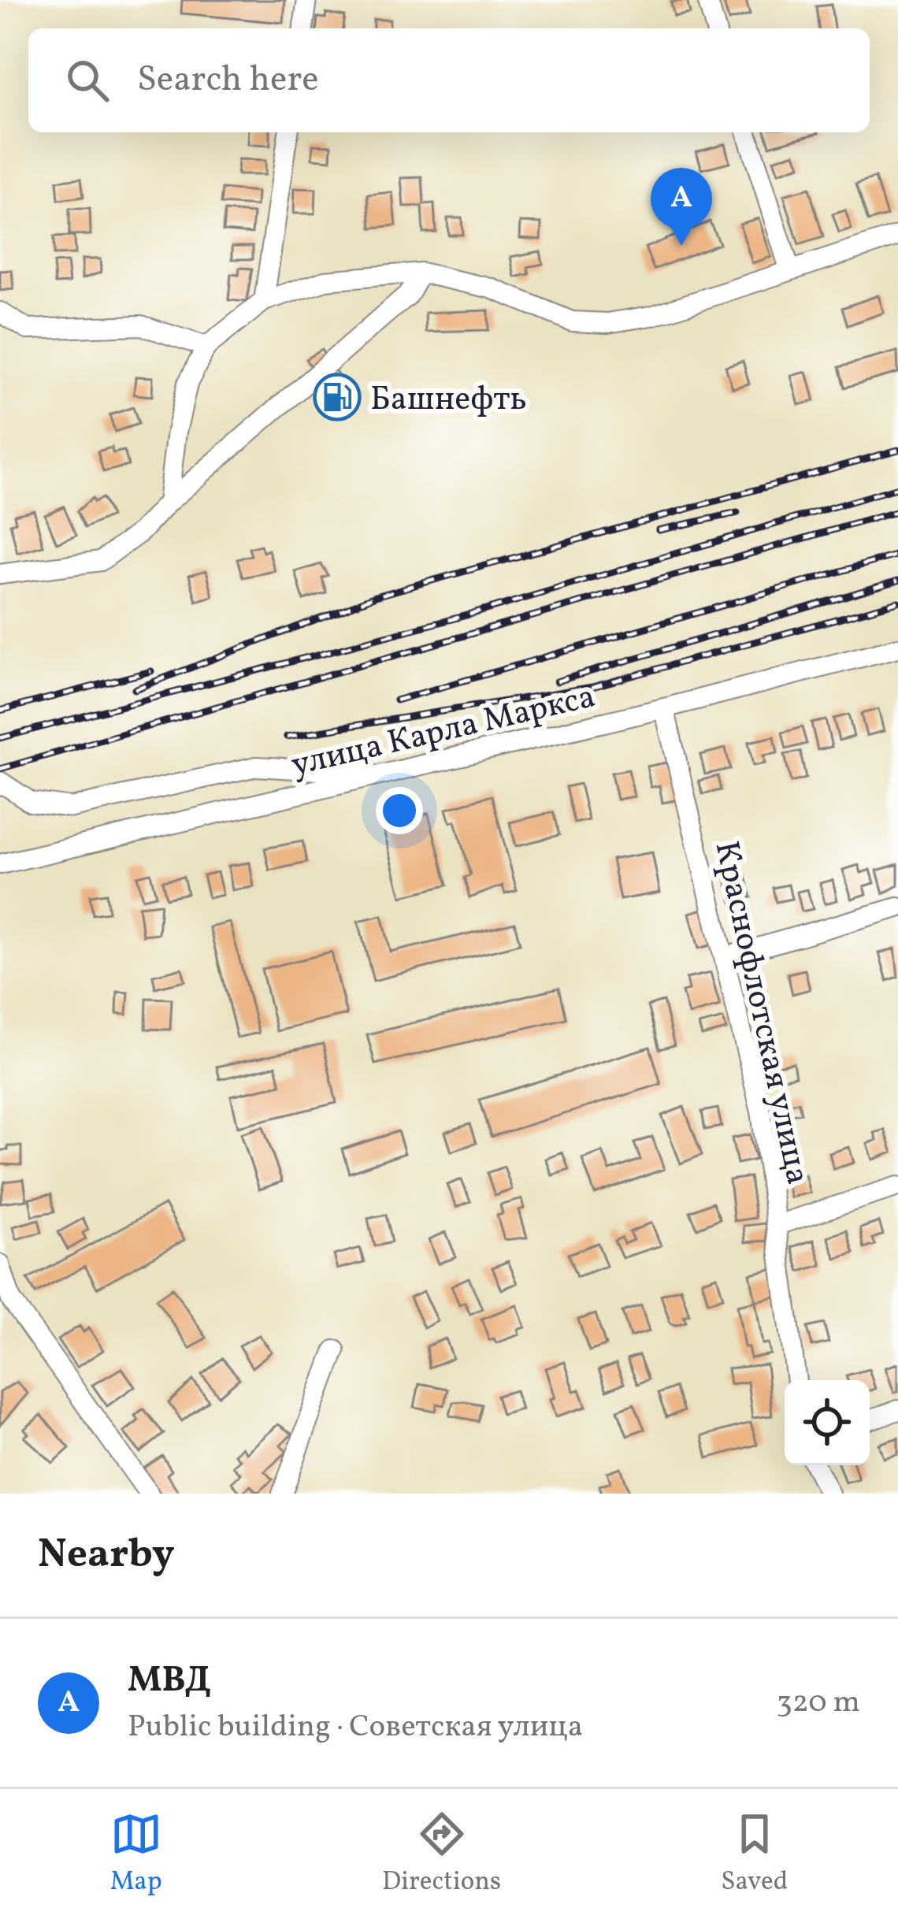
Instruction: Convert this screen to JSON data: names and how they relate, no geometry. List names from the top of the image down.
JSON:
{
  "streets": {
    "street": ["улица Карла Маркса", "Краснофлотская улица"]
  },
  "crossings": [
    ["улица Карла Маркса", "Краснофлотская улица"]
  ],
  "places": {
    "fuel station": ["Башнефть"]
  },
  "page": {
    "search": "Search here",
    "pins": "A",
    "heading": "Nearby",
    "list": [
      {
        "mark": "A",
        "name": "МВД",
        "note": "Public building · Советская улица",
        "value": "320 m"
      }
    ],
    "nav": ["Map", "Directions", "Saved"]
  }
}
